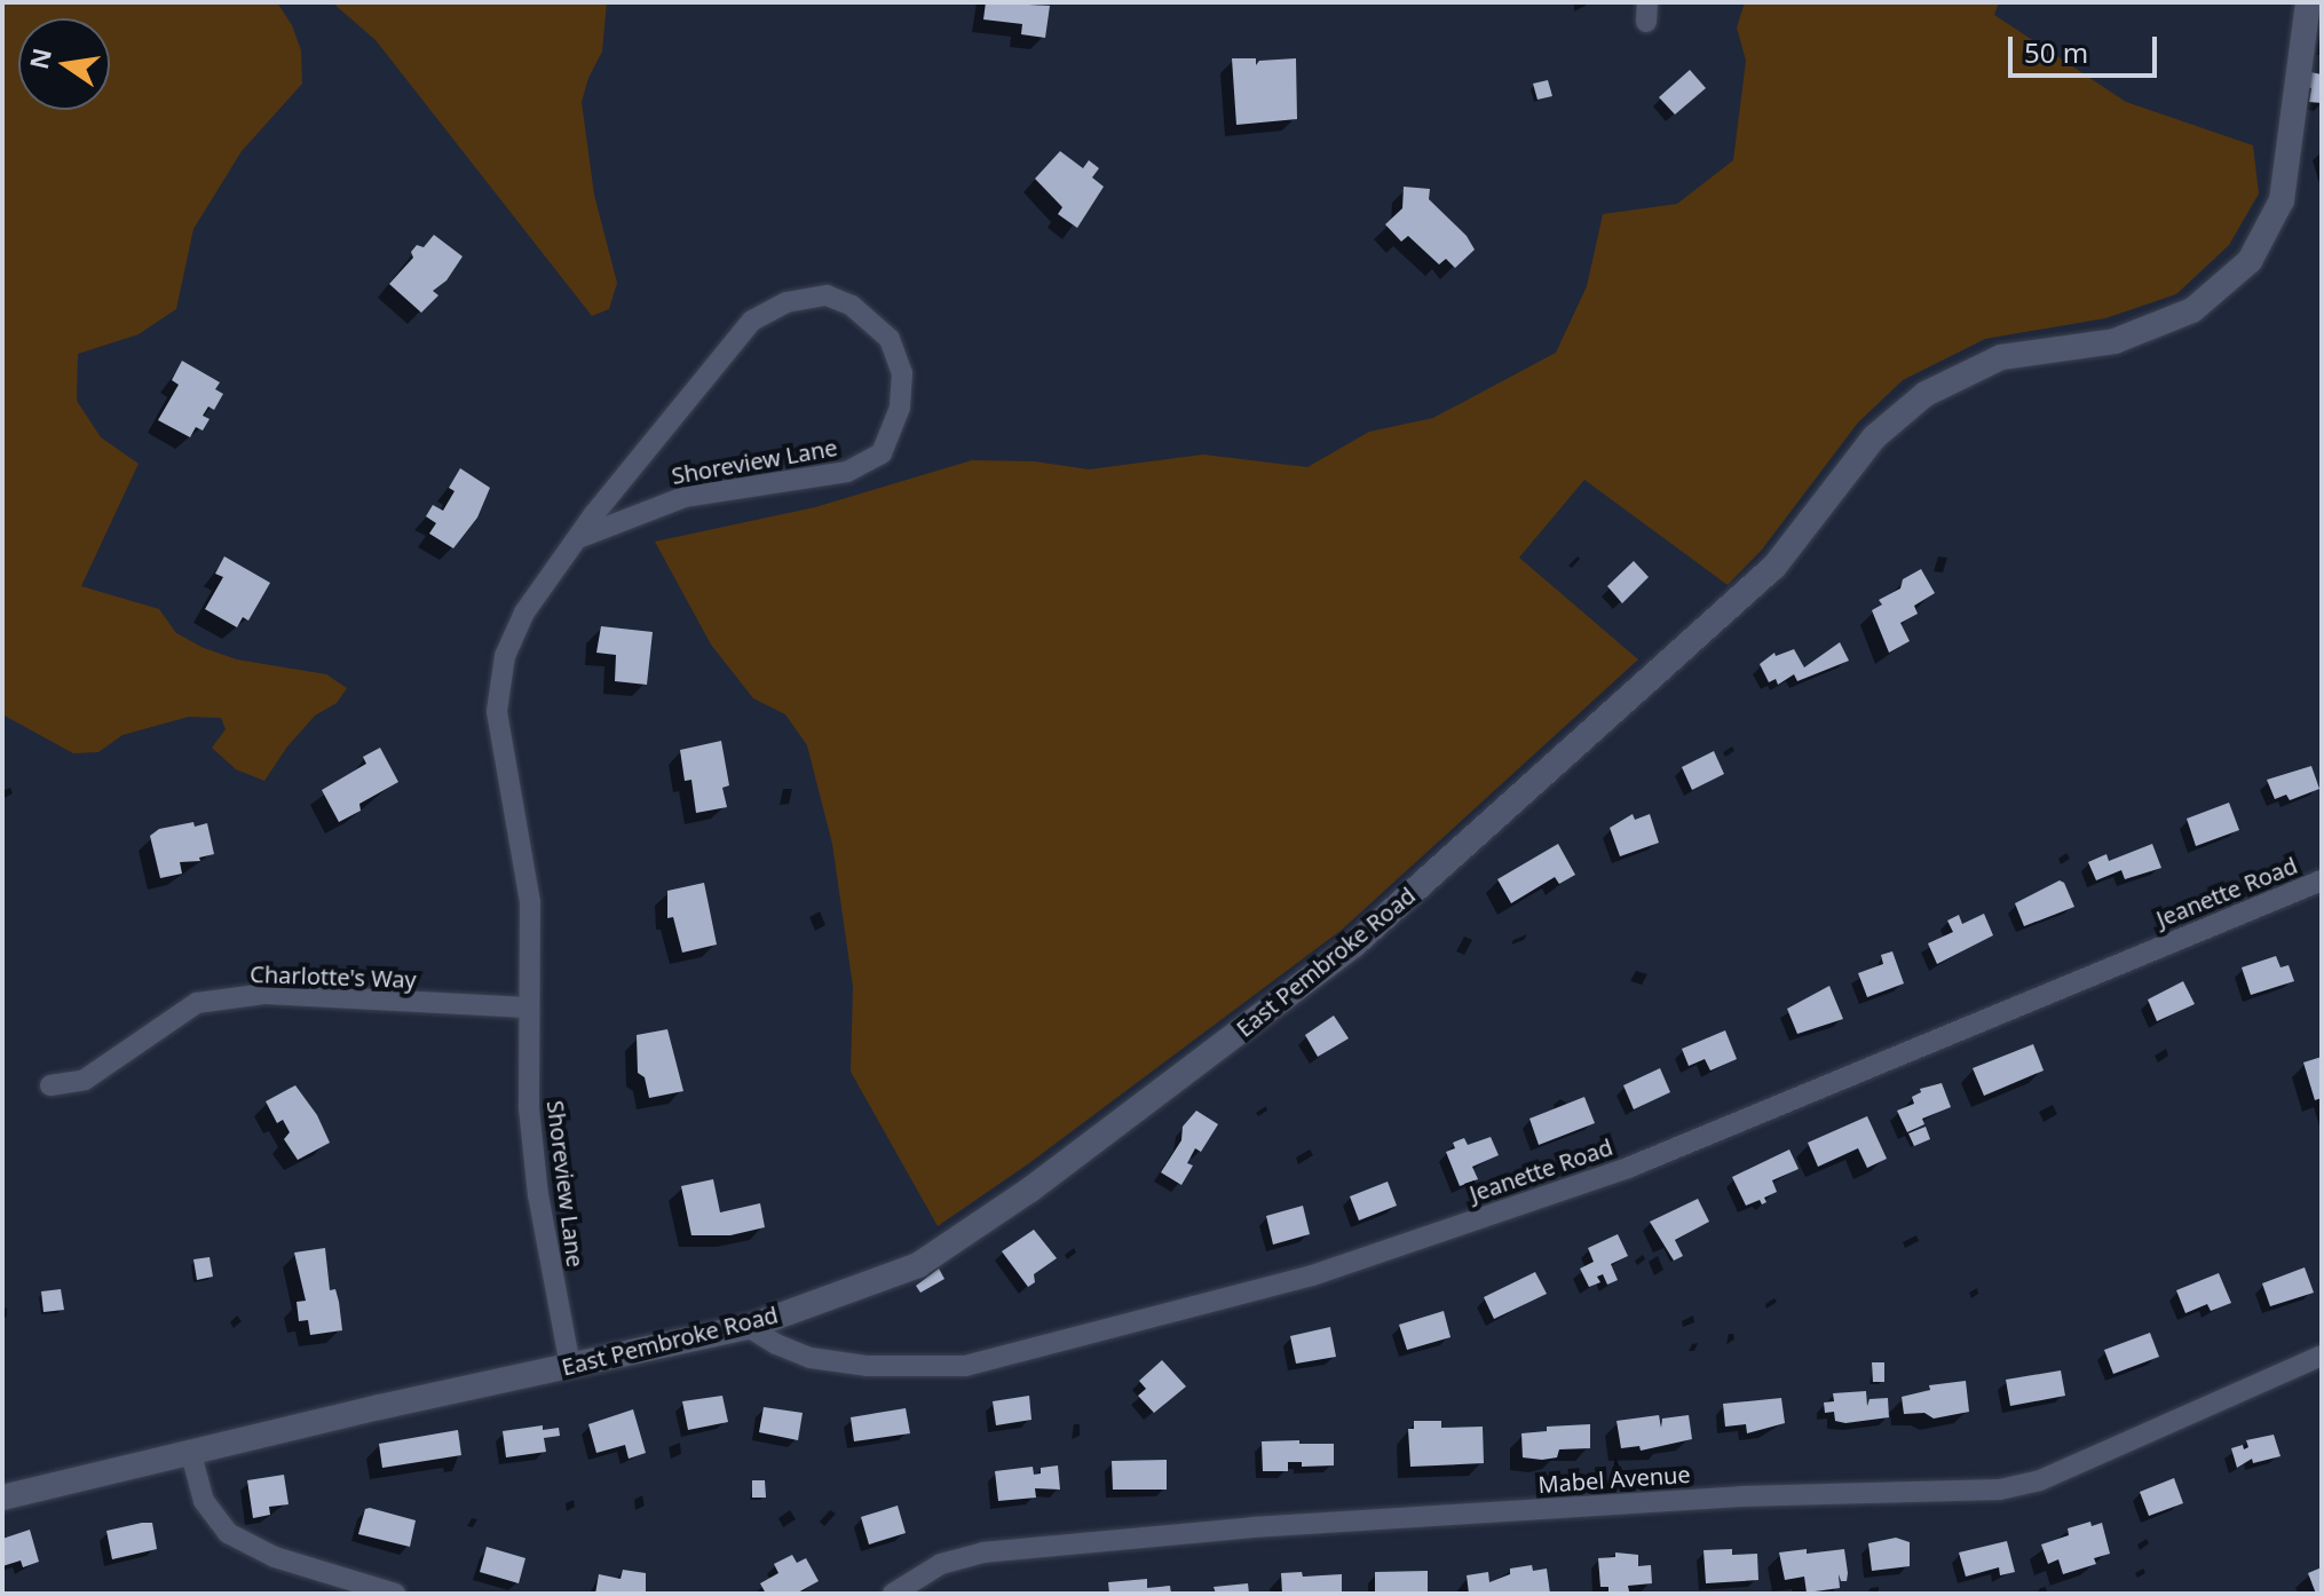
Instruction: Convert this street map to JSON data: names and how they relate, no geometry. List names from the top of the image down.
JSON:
{
  "streets": {
    "street": [
      "Shoreview Lane",
      "Jeanette Road",
      "East Pembroke Road",
      "Charlotte's Way",
      "Mabel Avenue"
    ]
  },
  "crossings": [
    ["Shoreview Lane", "East Pembroke Road"],
    ["Shoreview Lane", "Charlotte's Way"],
    ["Jeanette Road", "East Pembroke Road"]
  ],
  "scale_bar": "50 m",
  "north": "left"
}
